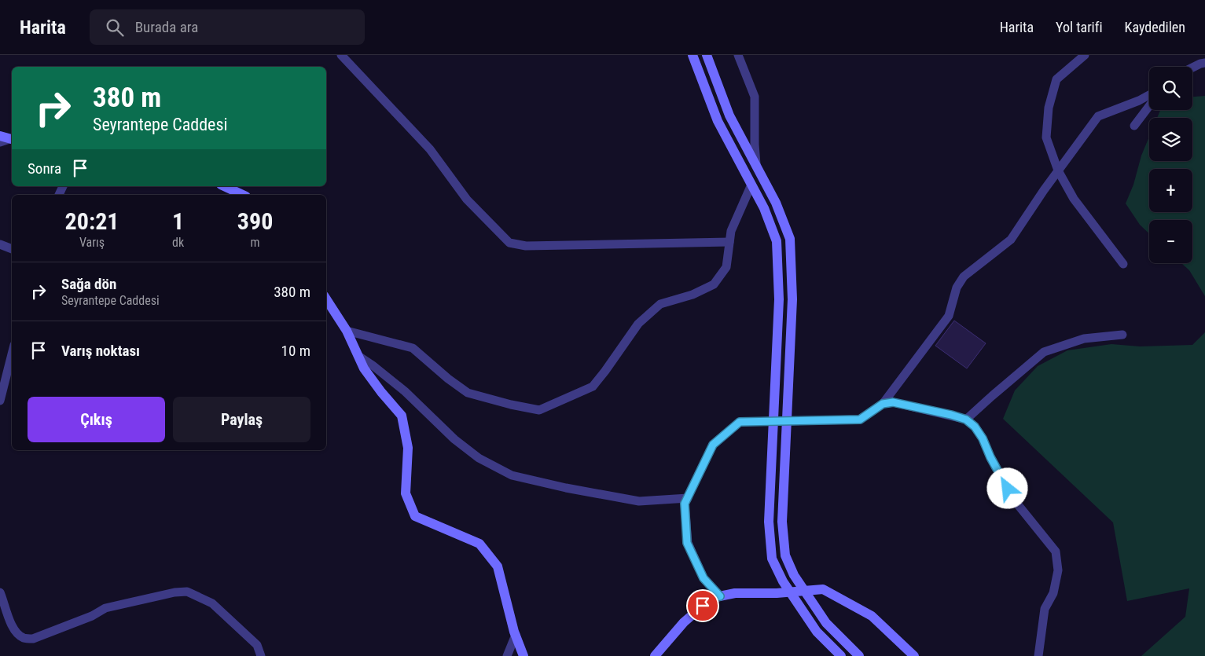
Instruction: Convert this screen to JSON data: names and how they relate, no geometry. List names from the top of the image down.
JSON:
{
  "page": {
    "header": "Harita",
    "search": "Burada ara",
    "nav": ["Harita", "Yol tarifi", "Kaydedilen"],
    "map_buttons": ["+", "−"],
    "turn": ["380 m", "Seyrantepe Caddesi"],
    "then": "Sonra",
    "eta": [
      "20:21",
      "Varış",
      "1",
      "dk",
      "390",
      "m"
    ],
    "list": [
      {
        "name": "Sağa dön",
        "note": "Seyrantepe Caddesi",
        "value": "380 m"
      },
      {
        "name": "Varış noktası",
        "value": "10 m"
      }
    ],
    "buttons": ["Çıkış", "Paylaş"]
  }
}
